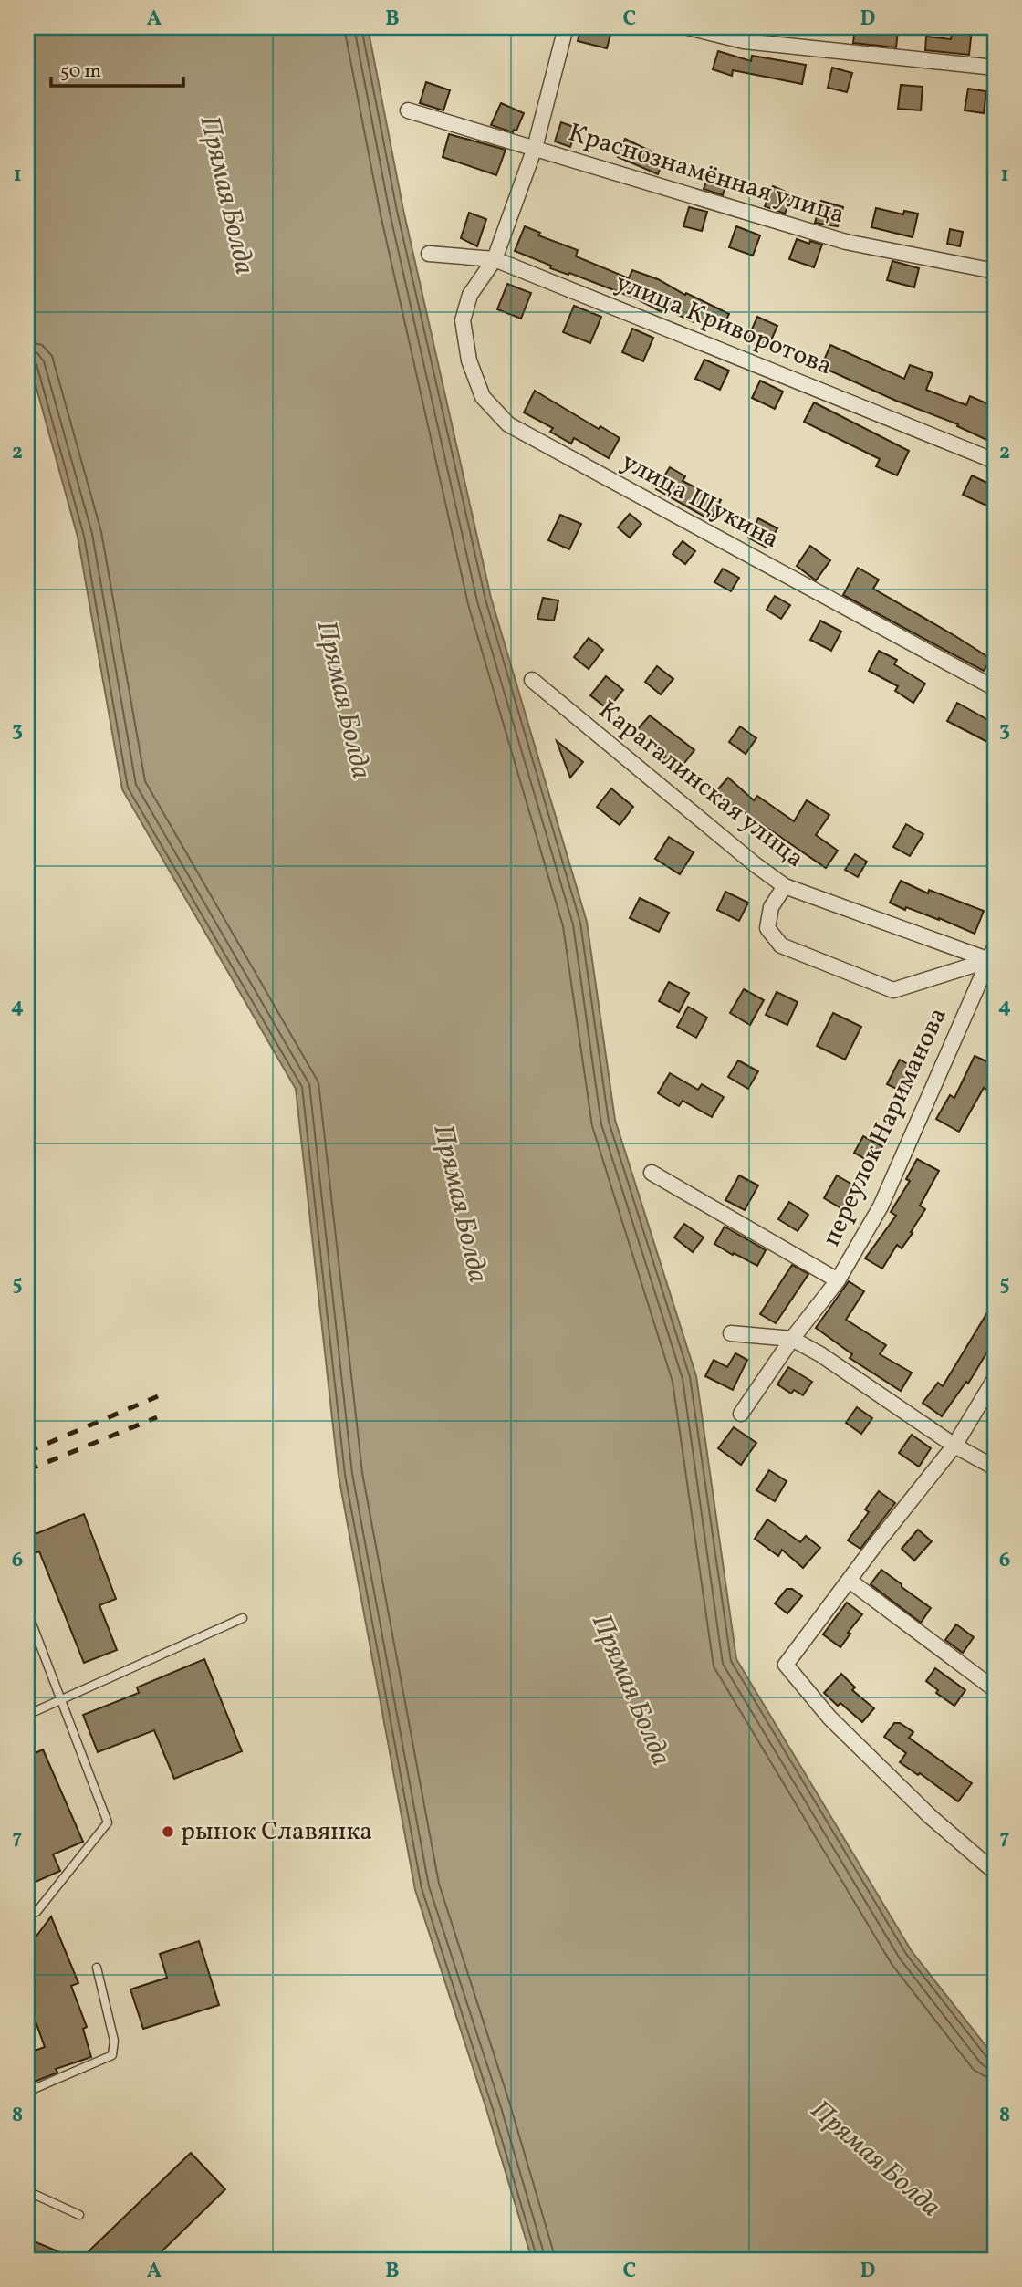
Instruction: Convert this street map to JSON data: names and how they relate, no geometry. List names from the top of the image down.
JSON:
{
  "streets": {
    "street": [
      "Краснознамённая улица",
      "улица Криворотова",
      "улица Щукина",
      "Карагалинская улица",
      "переулок Нариманова"
    ]
  },
  "crossings": [
    ["улица Криворотова", "улица Щукина"],
    ["Карагалинская улица", "переулок Нариманова"]
  ],
  "water": ["Прямая Болда"],
  "places": ["рынок Славянка"],
  "scale_bar": "50 m",
  "grid": {
    "columns": [
      "A",
      "B",
      "C",
      "D"
    ],
    "rows": [
      "1",
      "2",
      "3",
      "4",
      "5",
      "6",
      "7",
      "8"
    ]
  }
}
